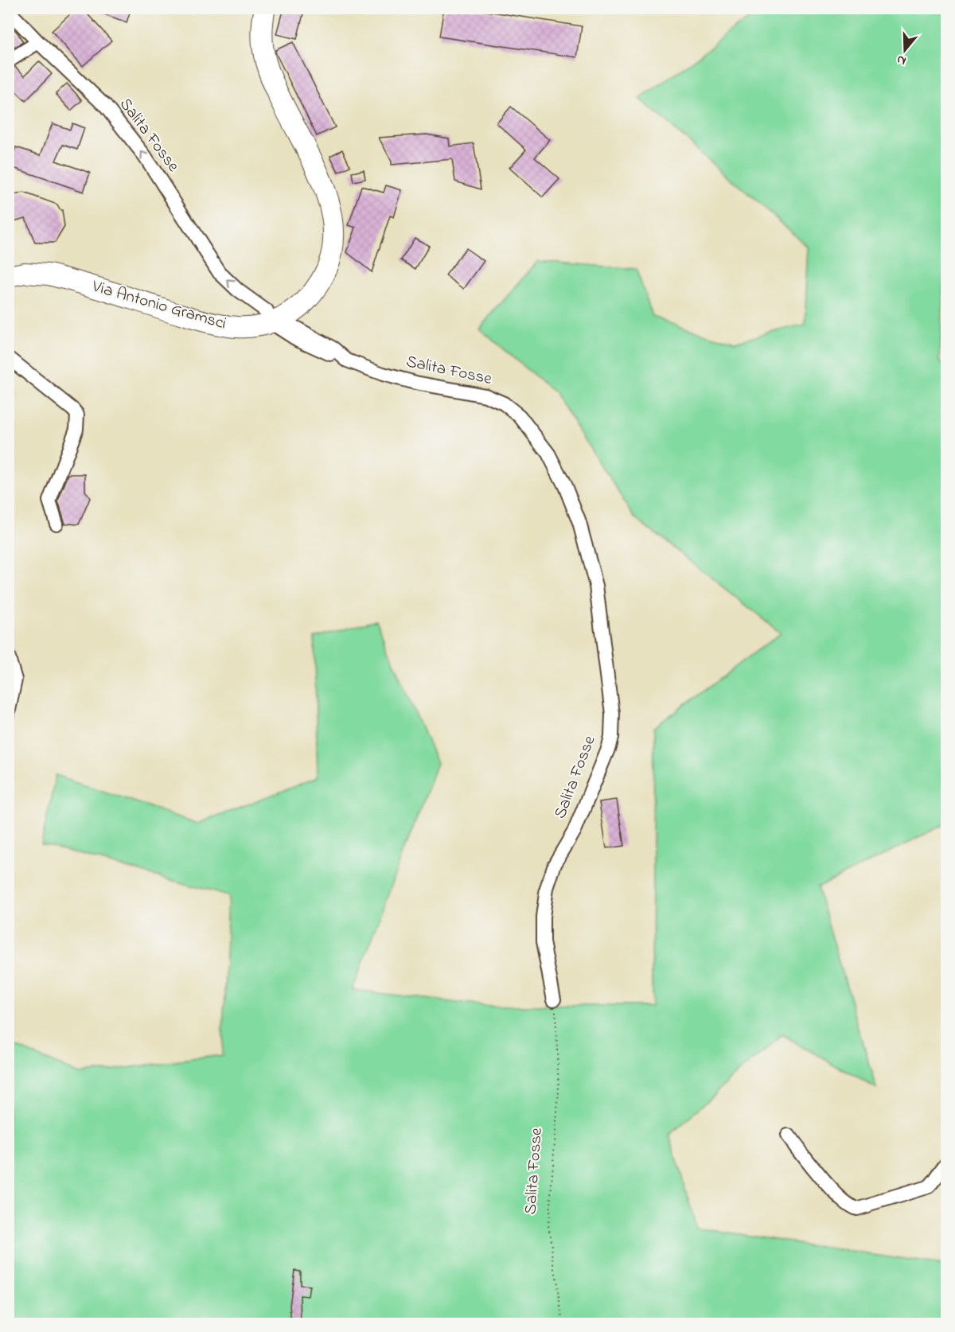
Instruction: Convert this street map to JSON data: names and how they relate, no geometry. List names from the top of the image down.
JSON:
{
  "streets": {
    "main road": ["Via Antonio Gramsci"],
    "street": ["Salita Fosse"]
  },
  "crossings": [
    ["Salita Fosse", "Via Antonio Gramsci"]
  ],
  "north": "bottom"
}
